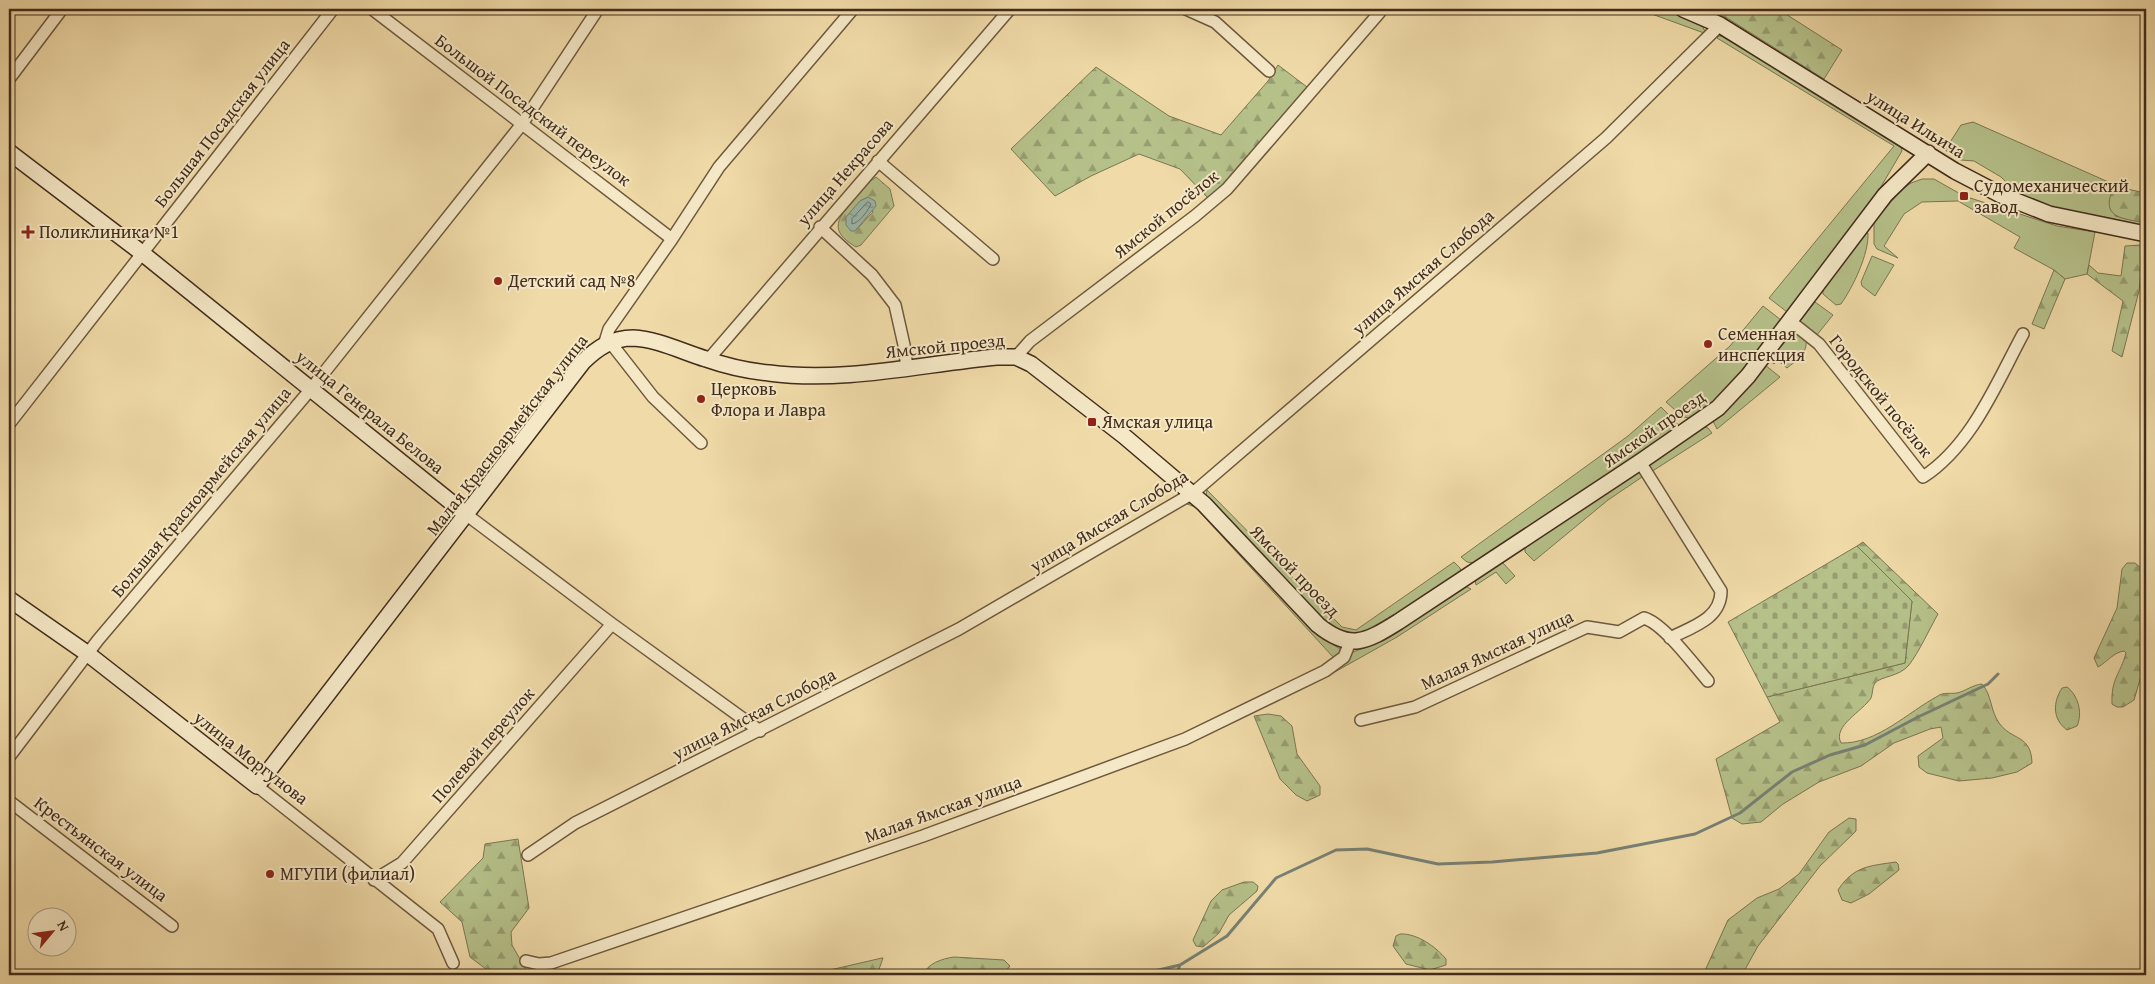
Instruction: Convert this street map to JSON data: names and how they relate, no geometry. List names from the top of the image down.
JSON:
{
  "streets": {
    "main road": [
      "улица Ильича",
      "Ямской проезд",
      "улица Генерала Белова",
      "Малая Красноармейская улица",
      "улица Моргунова"
    ],
    "street": [
      "Большой Посадский переулок",
      "Большая Посадская улица",
      "улица Некрасова",
      "Ямской посёлок",
      "улица Ямская Слобода",
      "Городской посёлок",
      "Большая Красноармейская улица",
      "Малая Ямская улица",
      "Полевой переулок",
      "Крестьянская улица"
    ]
  },
  "crossings": [
    ["Большой Посадский переулок", "Малая Красноармейская улица"],
    ["Большой Посадский переулок", "Большая Красноармейская улица"],
    ["Большая Посадская улица", "улица Генерала Белова"],
    ["улица Ильича", "улица Ямская Слобода"],
    ["улица Ильича", "Ямской проезд"],
    ["улица Некрасова", "Ямской проезд"],
    ["Ямской посёлок", "Ямской проезд"],
    ["улица Ямская Слобода", "Ямской проезд"],
    ["улица Ямская Слобода", "улица Генерала Белова"],
    ["Ямской проезд", "Городской посёлок"],
    ["Ямской проезд", "Малая Красноармейская улица"],
    ["Ямской проезд", "Малая Ямская улица"],
    ["улица Генерала Белова", "Малая Красноармейская улица"],
    ["улица Генерала Белова", "Большая Красноармейская улица"],
    ["улица Генерала Белова", "Полевой переулок"],
    ["Малая Красноармейская улица", "улица Моргунова"],
    ["Большая Красноармейская улица", "улица Моргунова"],
    ["Полевой переулок", "улица Моргунова"]
  ],
  "places": {
    "transit": ["Судомеханический завод", "Ямская улица"],
    "health": ["Поликлиника №1"],
    "other": [
      "Детский сад №8",
      "Семенная инспекция",
      "Церковь Флора и Лавра",
      "МГУПИ (филиал)"
    ]
  },
  "north": "top right"
}
